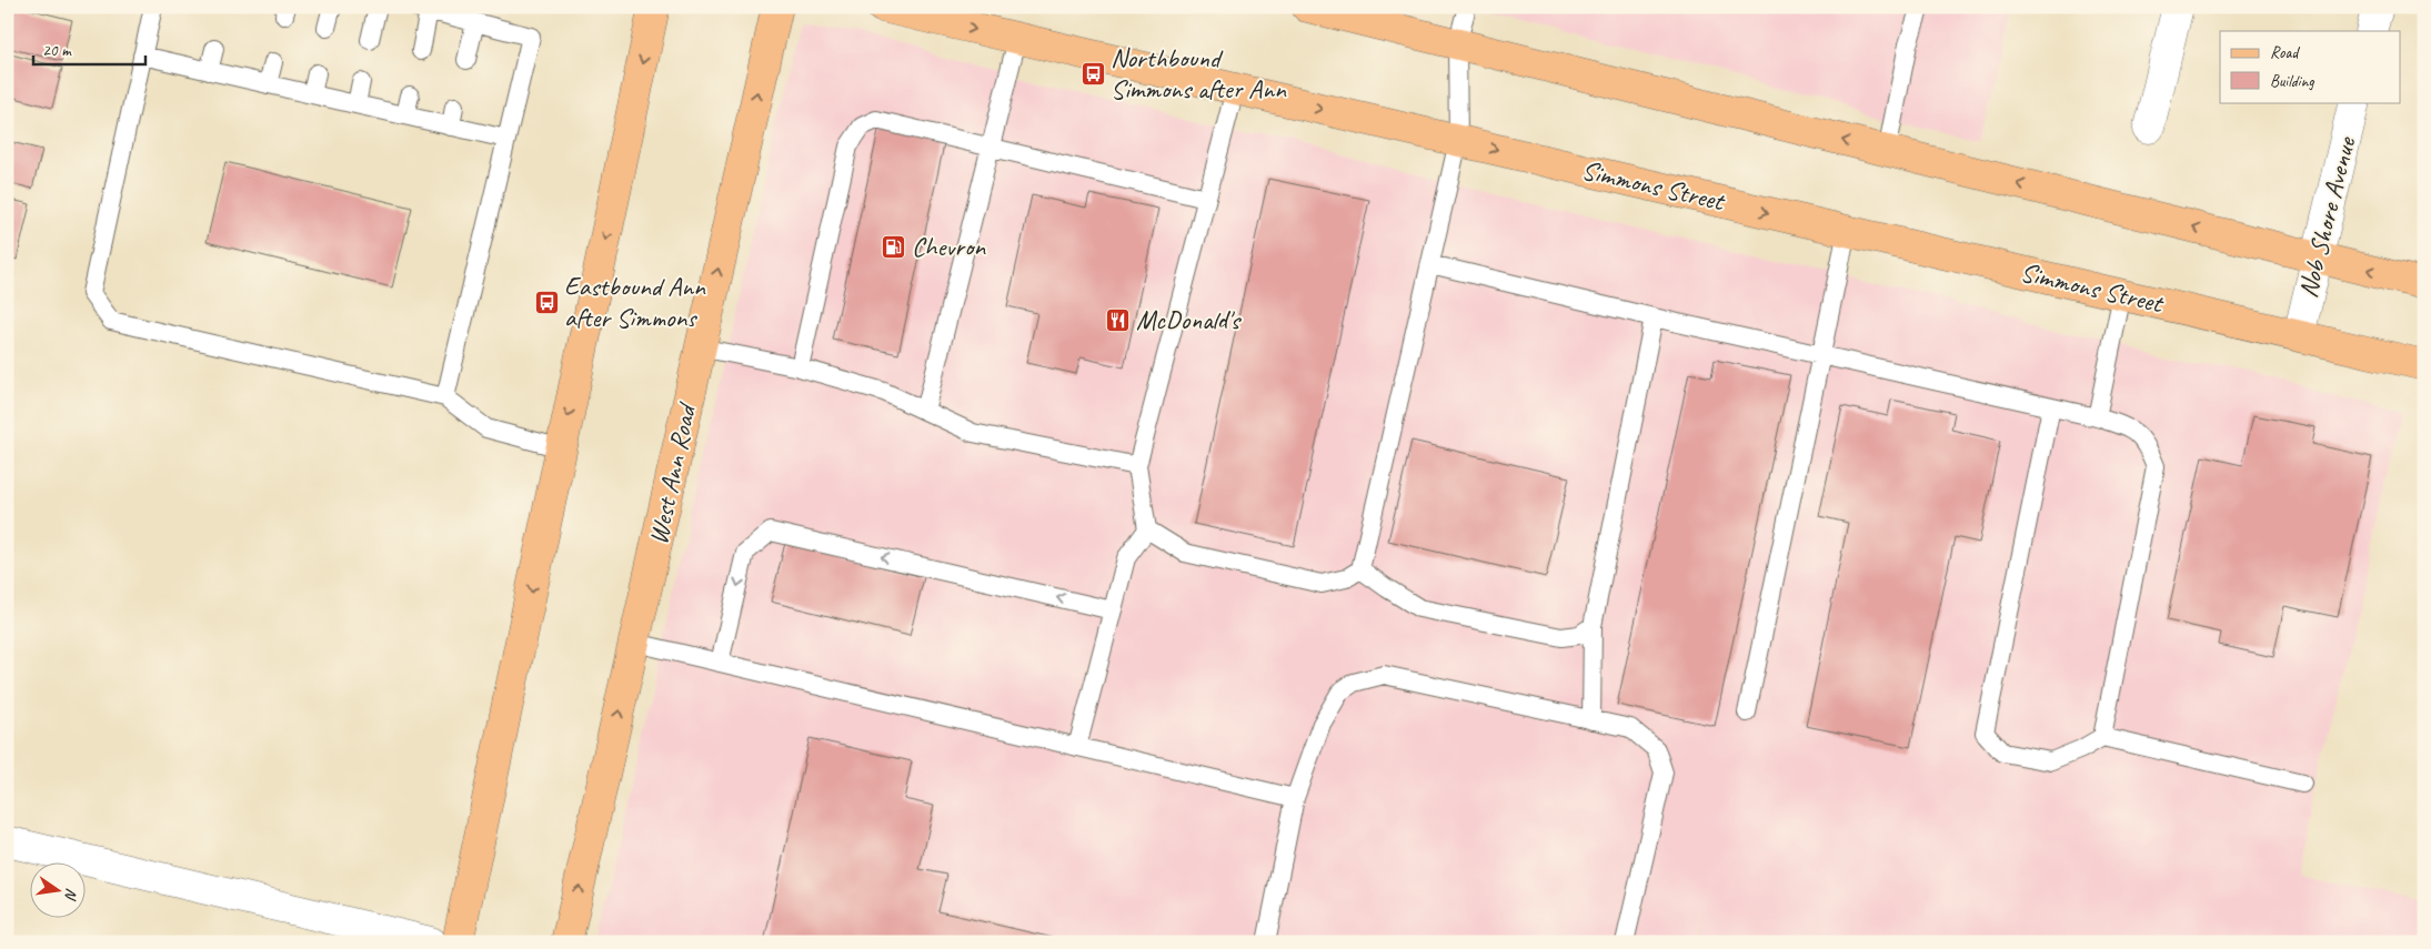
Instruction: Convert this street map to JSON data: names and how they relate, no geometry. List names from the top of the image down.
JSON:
{
  "streets": {
    "main road": ["Simmons Street", "West Ann Road"],
    "street": ["Nob Shore Avenue"]
  },
  "crossings": [
    ["Simmons Street", "Nob Shore Avenue"]
  ],
  "places": {
    "bus stop": ["Northbound Simmons after Ann", "Eastbound Ann after Simmons"],
    "fuel station": ["Chevron"],
    "restaurant": ["McDonald's"]
  },
  "legend": ["Road", "Building"],
  "scale_bar": "20 m",
  "north": "right"
}
